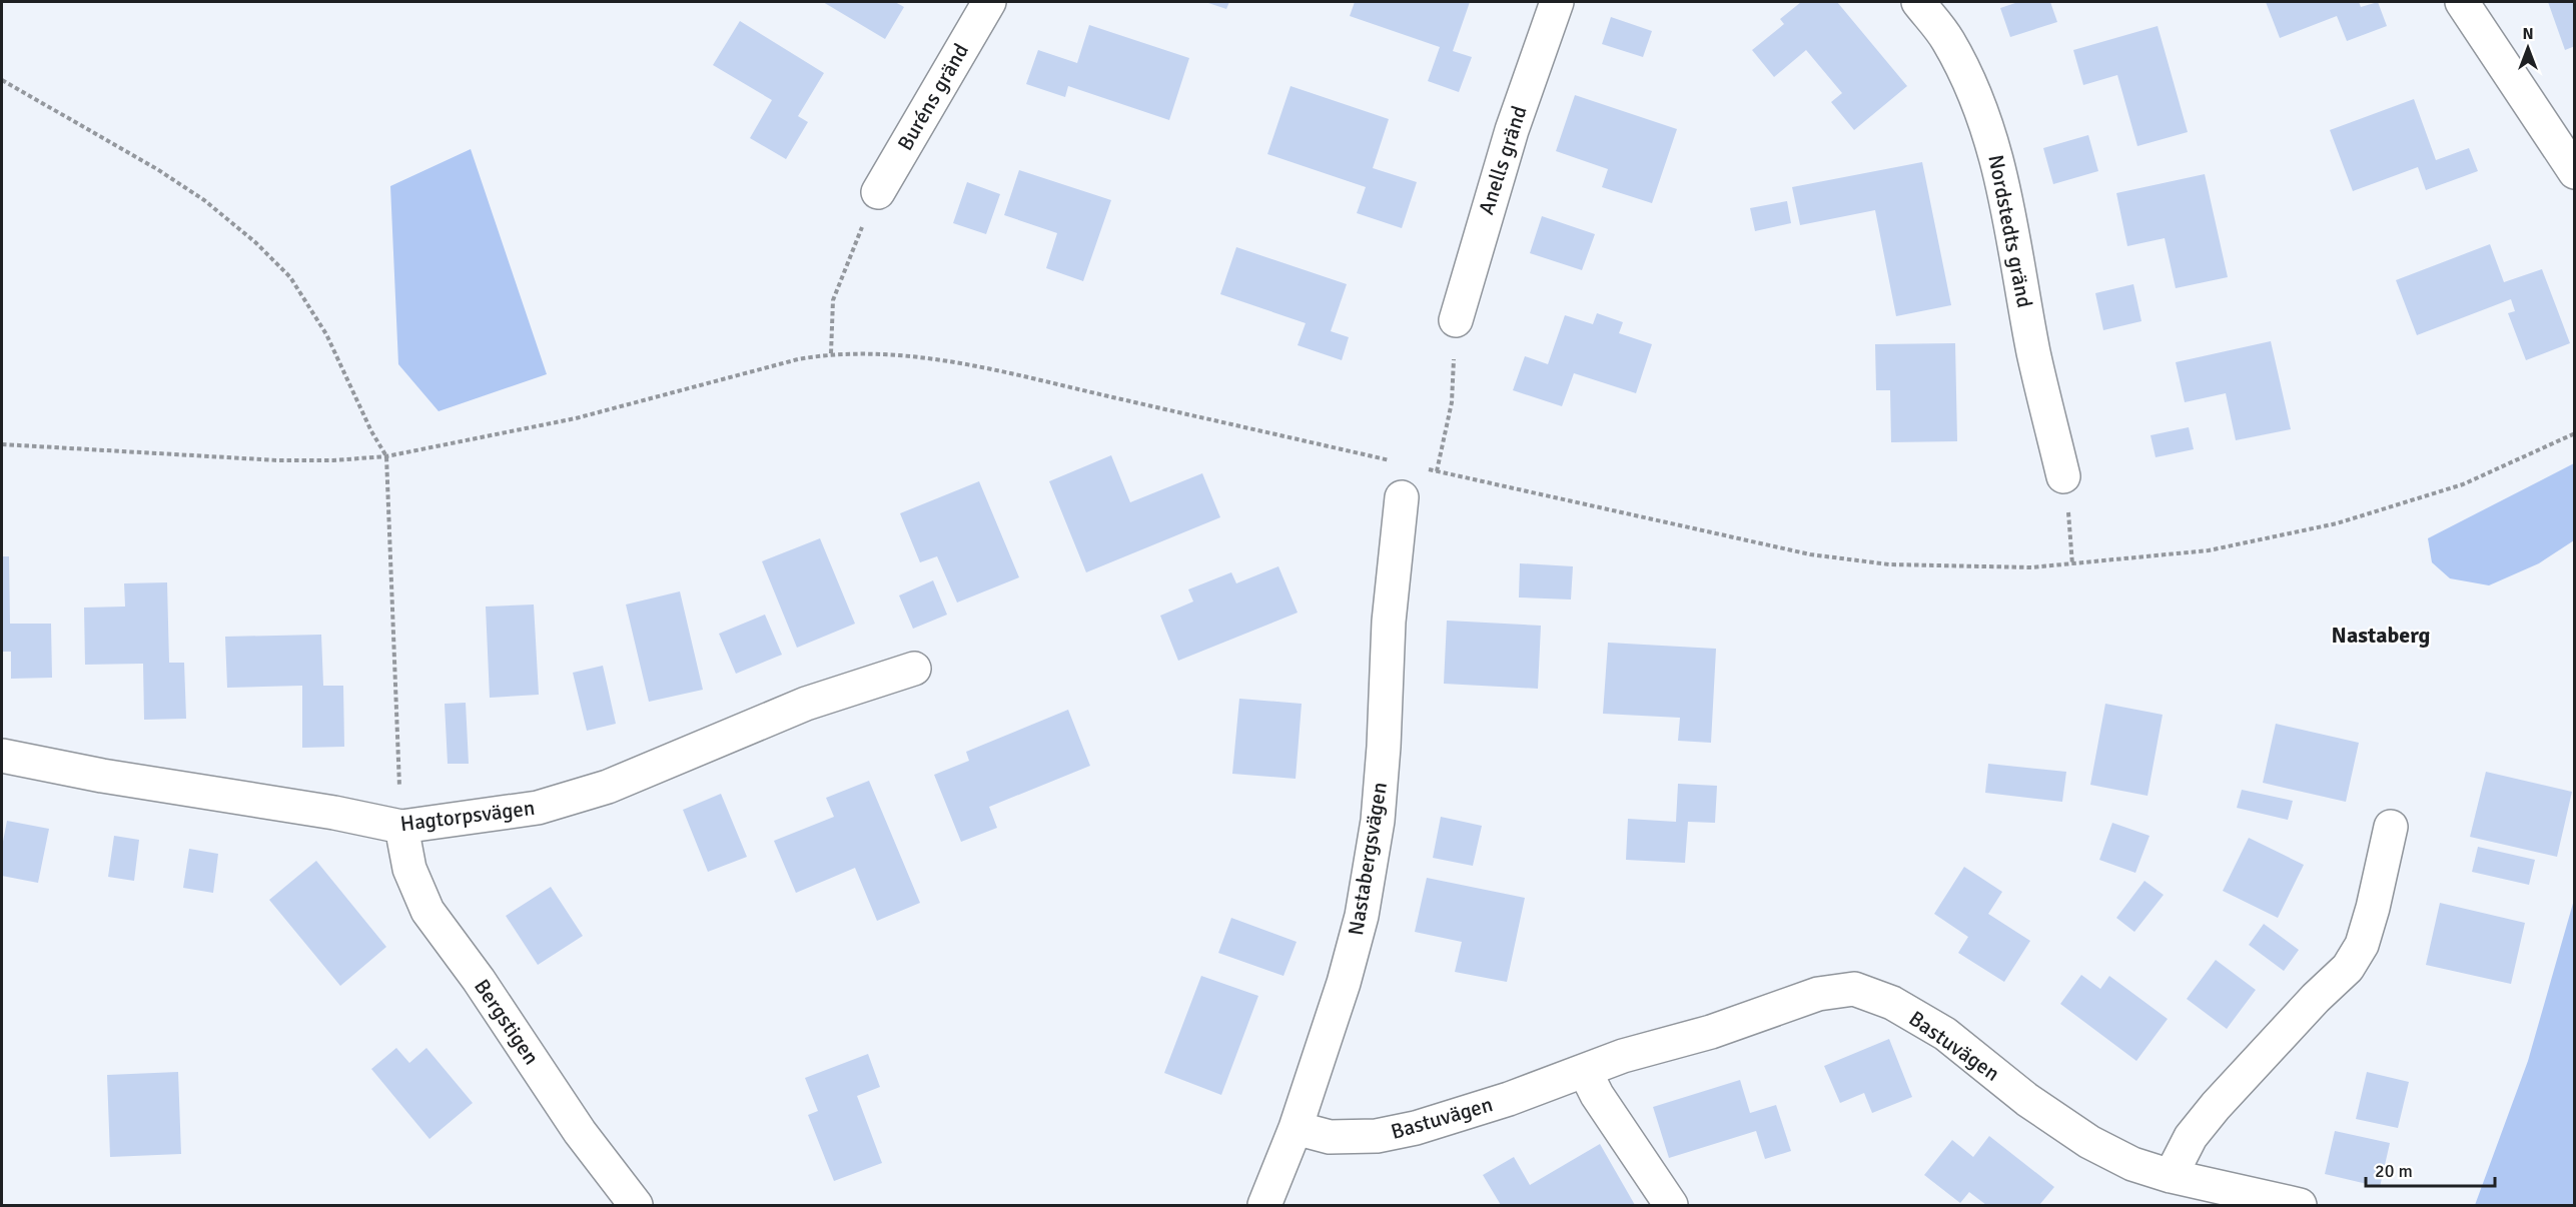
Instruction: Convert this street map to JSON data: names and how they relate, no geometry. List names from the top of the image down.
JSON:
{
  "streets": {
    "street": [
      "Buréns gränd",
      "Anells gränd",
      "Nordstedts gränd",
      "Hagtorpsvägen",
      "Nastabergsvägen",
      "Bergstigen",
      "Bastuvägen"
    ]
  },
  "crossings": [
    ["Hagtorpsvägen", "Bergstigen"],
    ["Nastabergsvägen", "Bastuvägen"]
  ],
  "districts": ["Nastaberg"],
  "scale_bar": "20 m",
  "north": "top"
}
